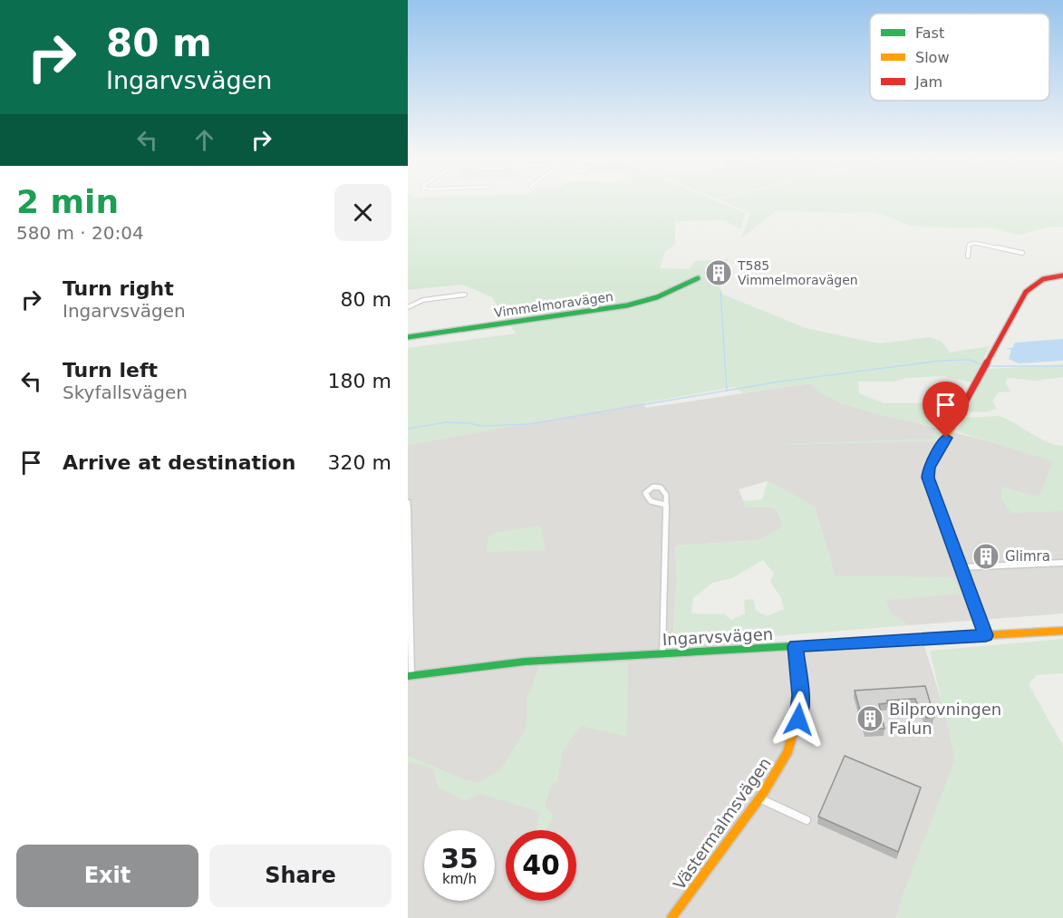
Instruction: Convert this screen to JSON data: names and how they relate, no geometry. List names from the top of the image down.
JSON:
{
  "streets": {
    "street": ["Vimmelmoravägen", "Ingarvsvägen", "Västermalmsvägen"]
  },
  "crossings": [
    ["Ingarvsvägen", "Västermalmsvägen"]
  ],
  "places": {
    "building": ["T585 Vimmelmoravägen", "Glimra", "Bilprovningen Falun"]
  },
  "legend": ["Fast", "Slow", "Jam"],
  "page": {
    "turn": ["80 m", "Ingarvsvägen"],
    "heading": ["2 min", "580 m · 20:04"],
    "list": [
      {
        "name": "Turn right",
        "note": "Ingarvsvägen",
        "value": "80 m"
      },
      {
        "name": "Turn left",
        "note": "Skyfallsvägen",
        "value": "180 m"
      },
      {
        "name": "Arrive at destination",
        "value": "320 m"
      }
    ],
    "speed": "35 km/h",
    "limit": "40",
    "buttons": ["Exit", "Share"]
  }
}
